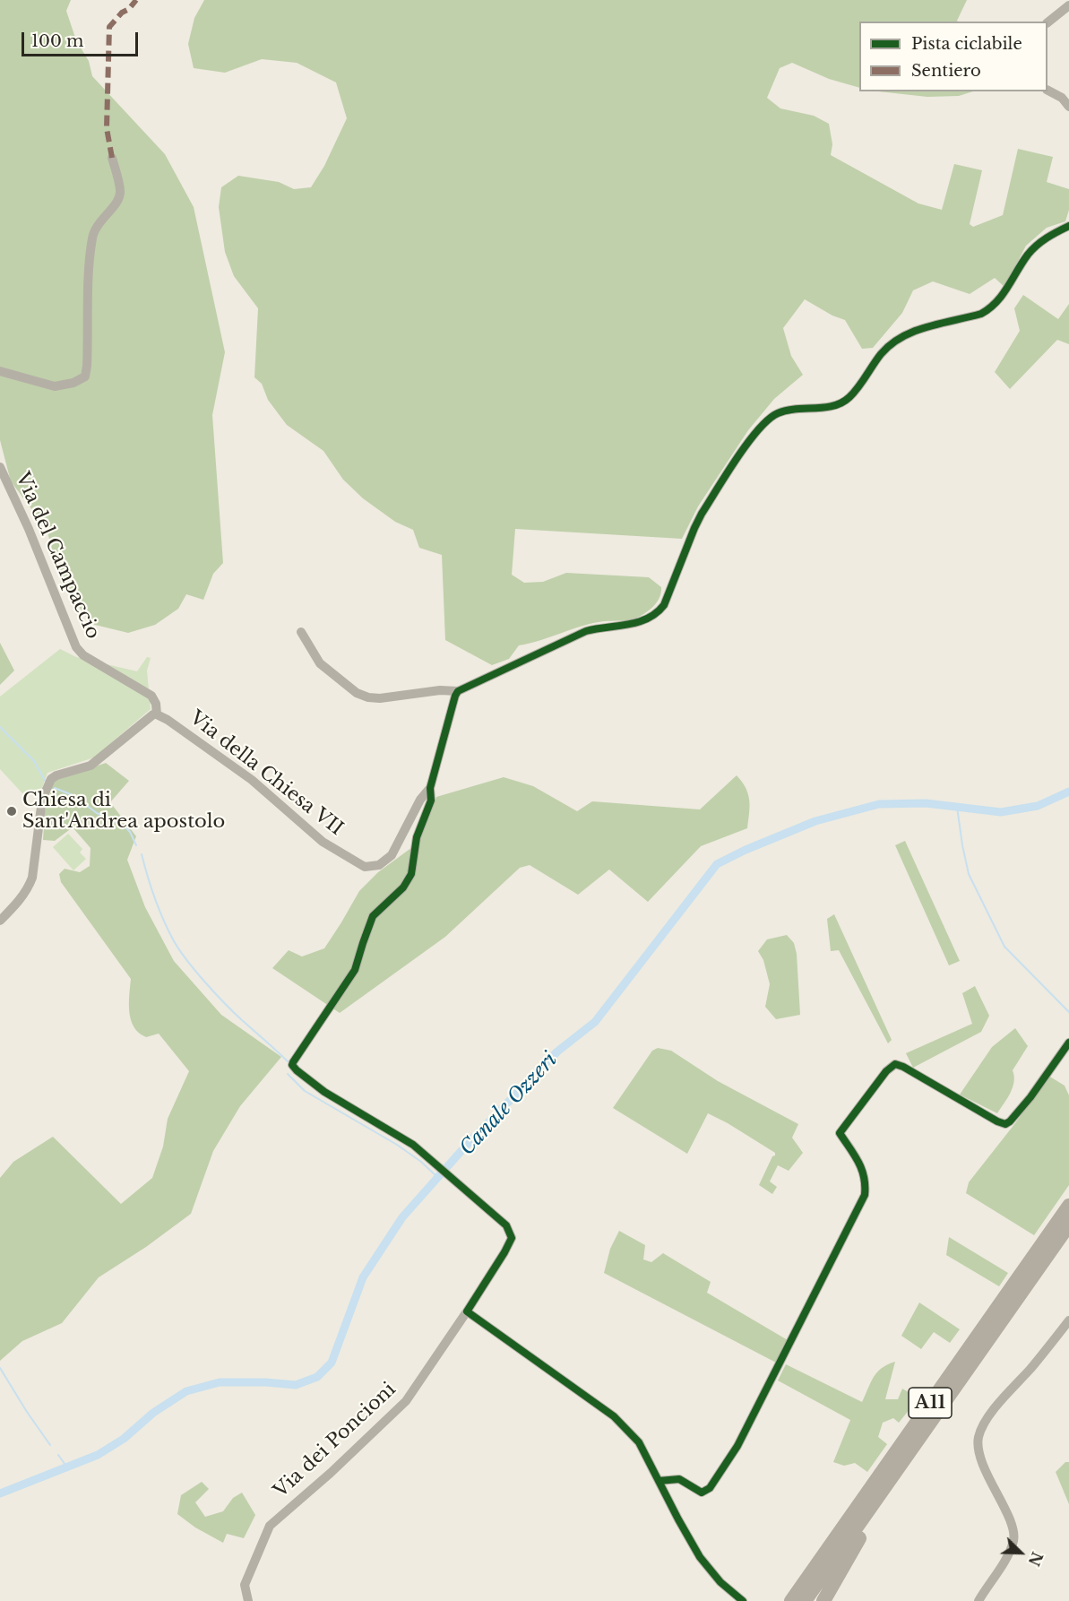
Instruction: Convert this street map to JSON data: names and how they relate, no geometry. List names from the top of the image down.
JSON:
{
  "streets": {
    "highway": ["A11"],
    "street": ["Via del Campaccio", "Via della Chiesa VII", "Via dei Poncioni"]
  },
  "crossings": [
    ["Via del Campaccio", "Via della Chiesa VII"],
    ["Via della Chiesa VII", "Via dei Poncioni"]
  ],
  "water": ["Canale Ozzeri"],
  "places": ["Chiesa di Sant'Andrea apostolo"],
  "legend": ["Pista ciclabile", "Sentiero"],
  "scale_bar": "100 m",
  "north": "bottom right"
}
